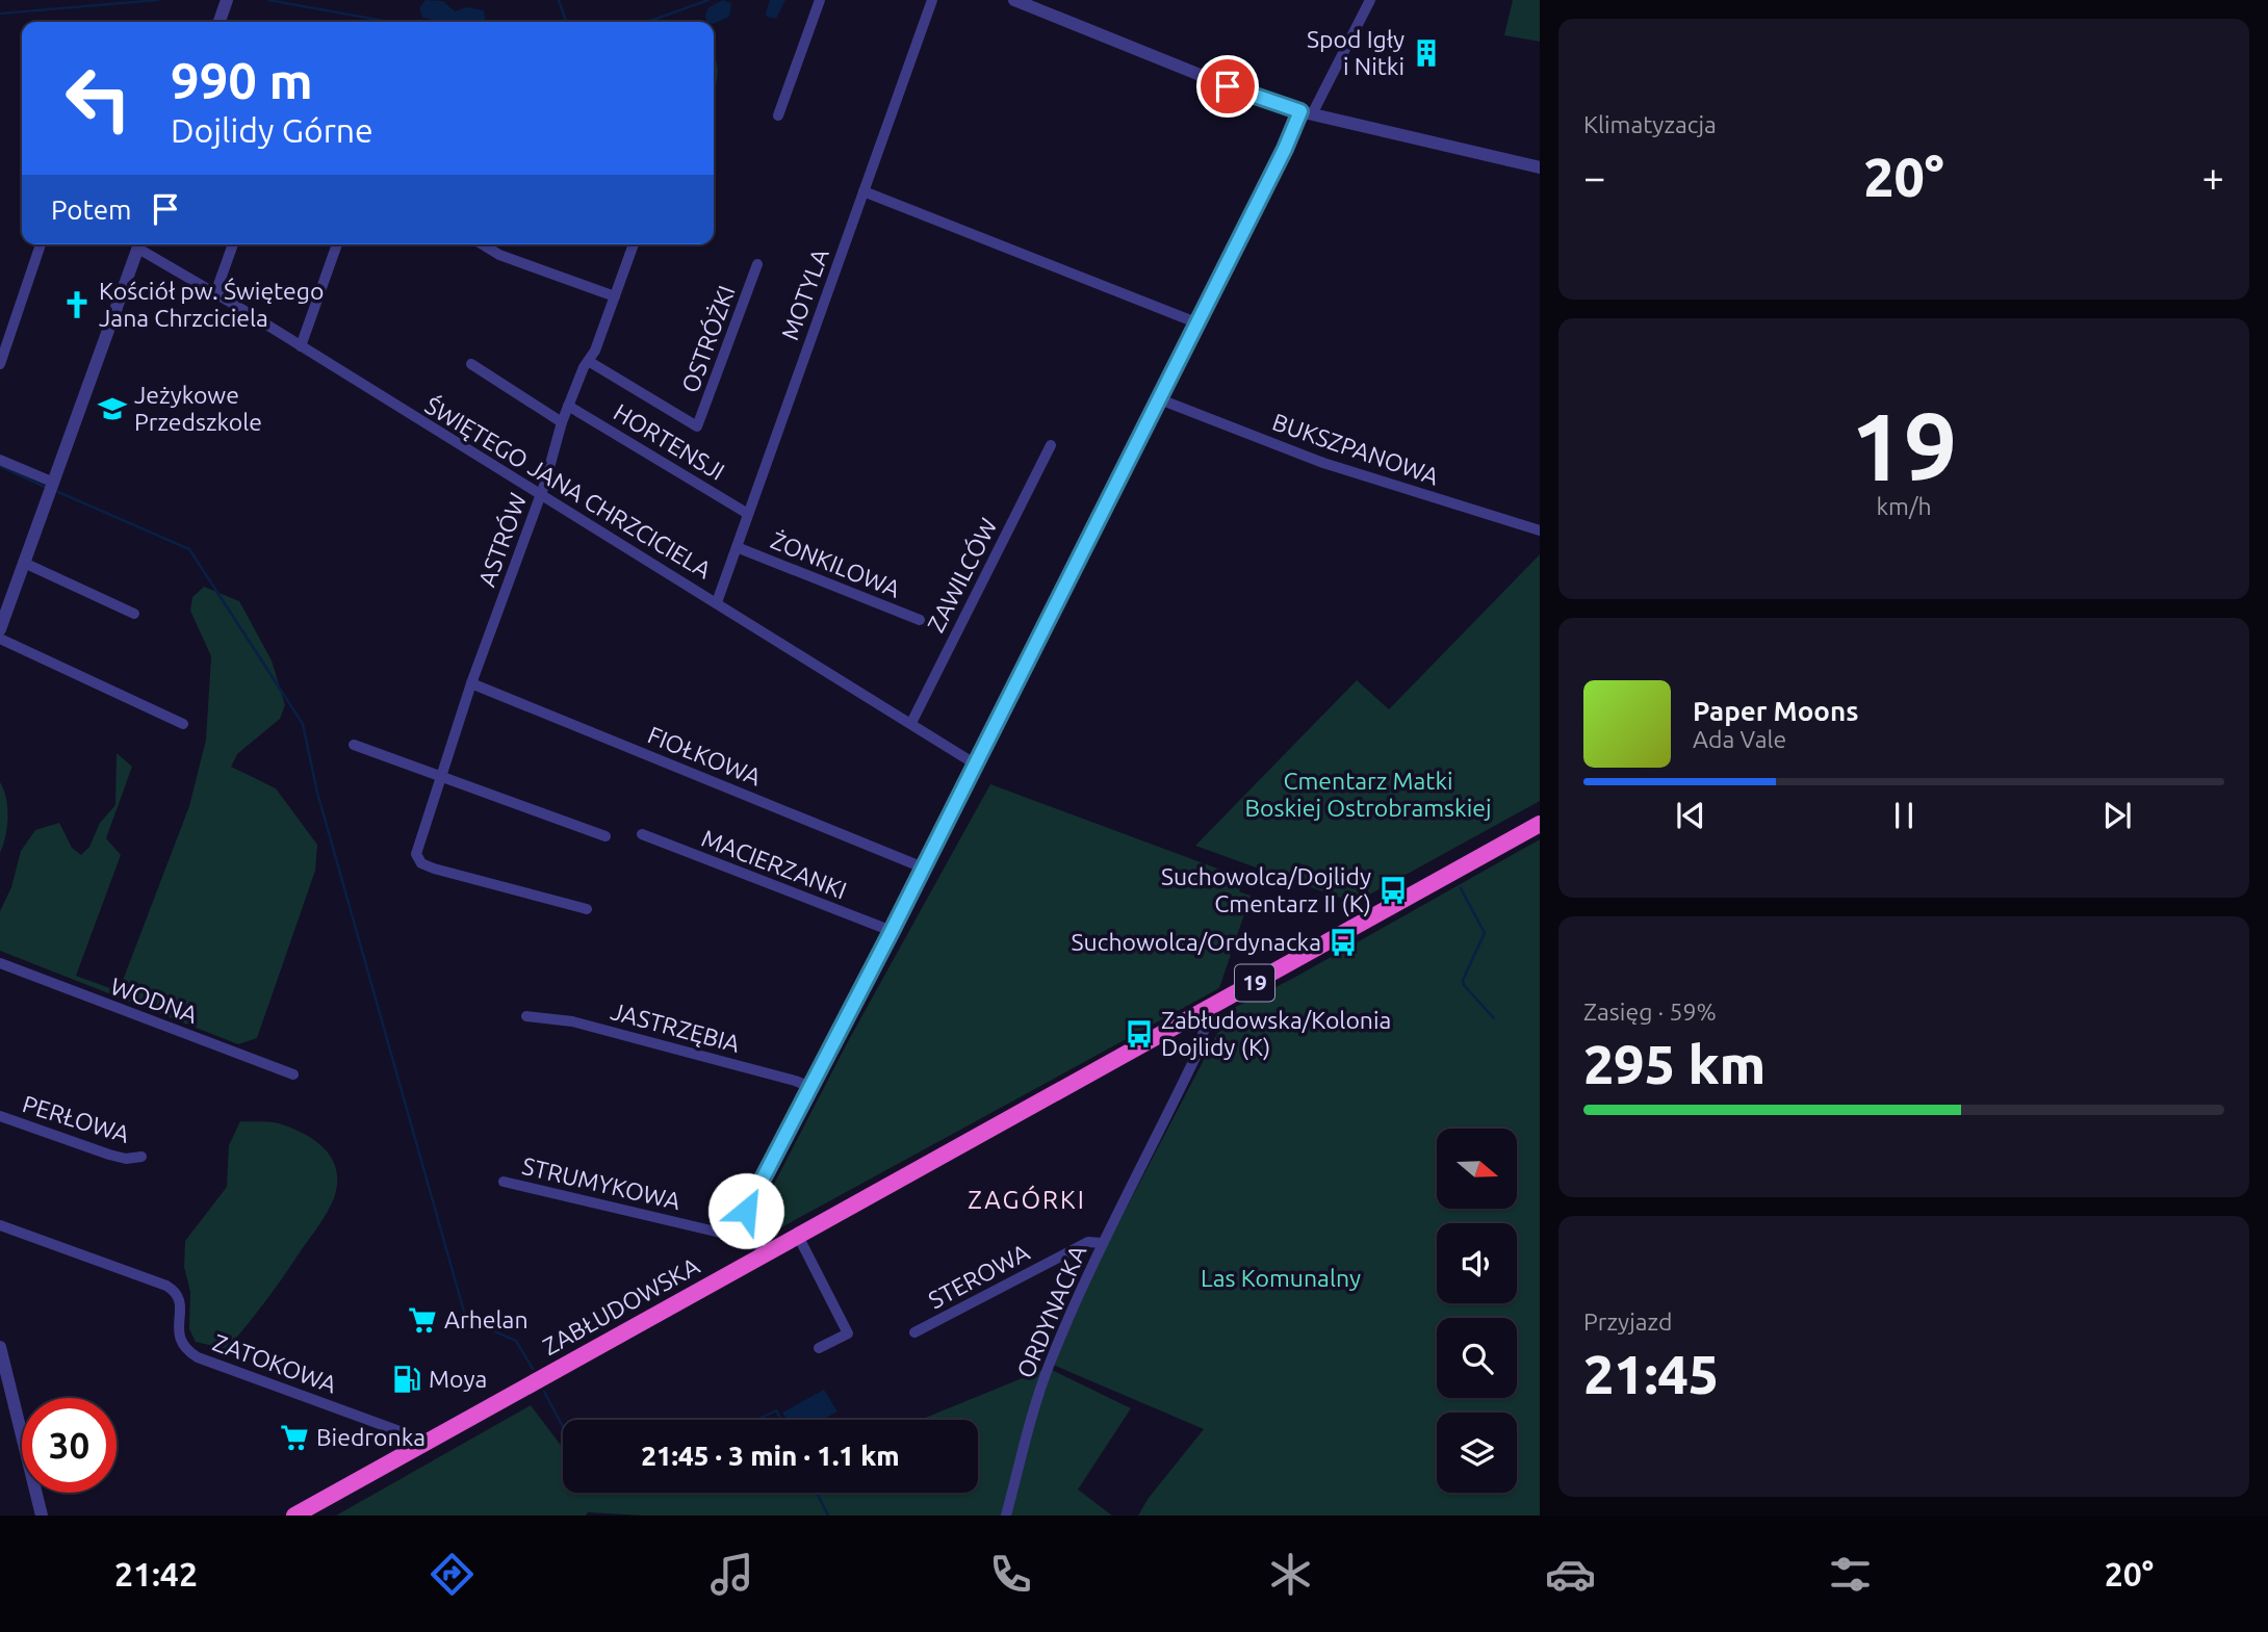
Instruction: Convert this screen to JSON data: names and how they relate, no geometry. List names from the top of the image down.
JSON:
{
  "streets": {
    "highway": ["19", "ZABŁUDOWSKA"],
    "street": [
      "MOTYLA",
      "OSTRÓŻKI",
      "HORTENSJI",
      "BUKSZPANOWA",
      "ŚWIĘTEGO JANA CHRZCICIELA",
      "ASTRÓW",
      "ŻONKILOWA",
      "ZAWILCÓW",
      "FIOŁKOWA",
      "MACIERZANKI",
      "WODNA",
      "JASTRZĘBIA",
      "PERŁOWA",
      "STRUMYKOWA",
      "STEROWA",
      "ORDYNACKA",
      "ZATOKOWA"
    ]
  },
  "crossings": [
    ["MOTYLA", "HORTENSJI"],
    ["MOTYLA", "ŚWIĘTEGO JANA CHRZCICIELA"],
    ["MOTYLA", "ŻONKILOWA"],
    ["OSTRÓŻKI", "ASTRÓW"],
    ["HORTENSJI", "ASTRÓW"],
    ["ŚWIĘTEGO JANA CHRZCICIELA", "ASTRÓW"],
    ["ŚWIĘTEGO JANA CHRZCICIELA", "ZAWILCÓW"],
    ["ASTRÓW", "FIOŁKOWA"],
    ["19", "ZABŁUDOWSKA"],
    ["19", "ORDYNACKA"],
    ["STRUMYKOWA", "ZABŁUDOWSKA"],
    ["STEROWA", "ORDYNACKA"],
    ["ZABŁUDOWSKA", "ORDYNACKA"],
    ["ZABŁUDOWSKA", "ZATOKOWA"]
  ],
  "districts": ["ZAGÓRKI"],
  "parks": ["Cmentarz Matki Boskiej Ostrobramskiej", "Las Komunalny"],
  "places": {
    "building": ["Spod Igły i Nitki"],
    "church": ["Kościół pw. Świętego Jana Chrzciciela"],
    "school or university": ["Jeżykowe Przedszkole"],
    "bus stop": ["Suchowolca/Dojlidy Cmentarz II (K)", "Suchowolca/Ordynacka", "Zabłudowska/Kolonia Dojlidy (K)"],
    "supermarket": ["Arhelan", "Biedronka"],
    "fuel station": ["Moya"]
  },
  "north": "right",
  "page": {
    "tile": [
      "Klimatyzacja",
      ["19", "km/h"],
      ["Zasięg · 59%", "295 km"],
      ["Przyjazd", "21:45"]
    ],
    "turn": ["990 m", "Dojlidy Górne"],
    "heat": ["−", "20°", "+"],
    "then": "Potem",
    "song": ["Paper Moons", "Ada Vale"],
    "limit": "30",
    "trip": "21:45 · 3 min · 1.1 km",
    "tabs": ["21:42", "20°"]
  }
}
